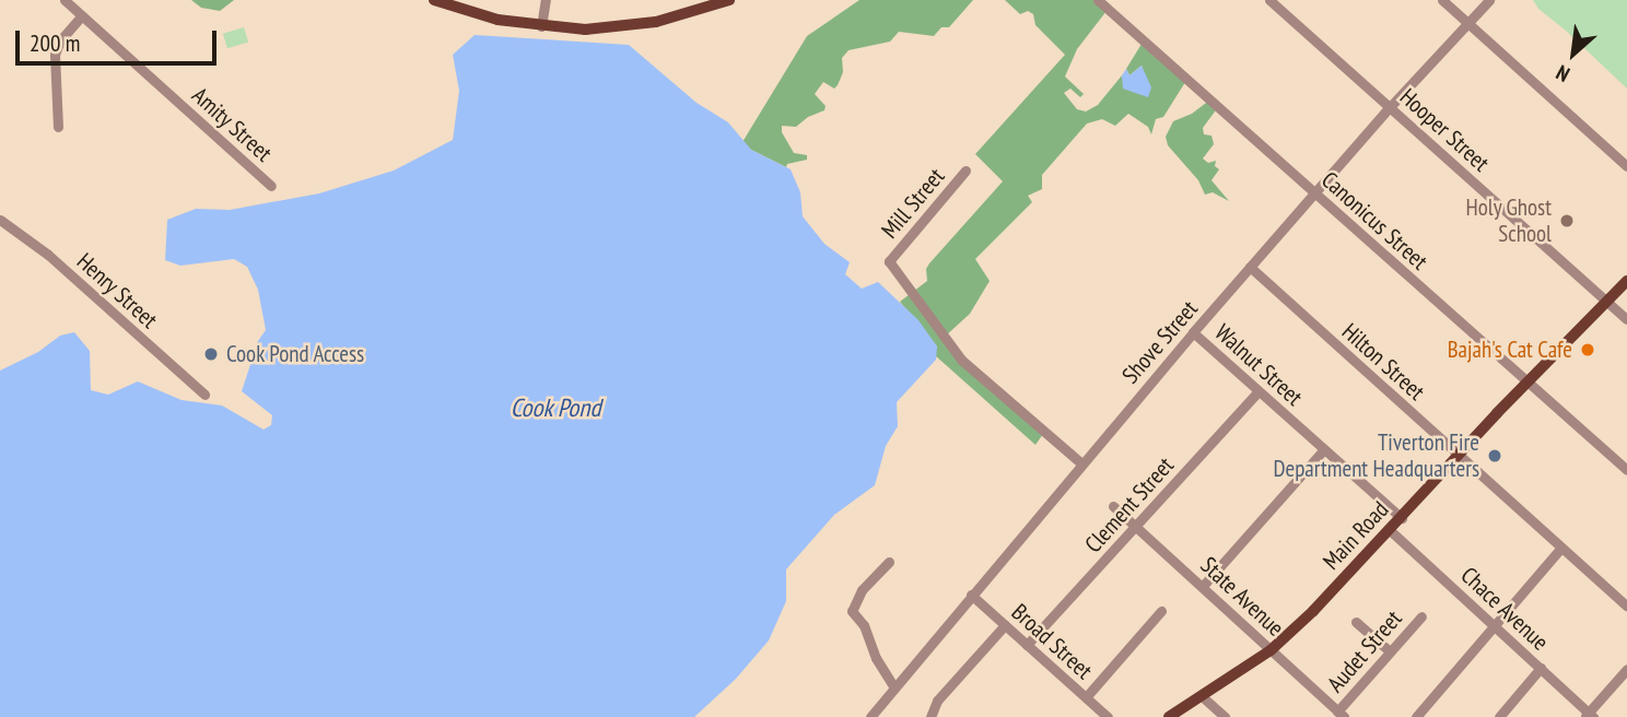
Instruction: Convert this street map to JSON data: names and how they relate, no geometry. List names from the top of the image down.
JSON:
{
  "streets": {
    "main road": ["Main Road"],
    "street": [
      "Amity Street",
      "Hooper Street",
      "Mill Street",
      "Canonicus Street",
      "Henry Street",
      "Shove Street",
      "Hilton Street",
      "Walnut Street",
      "Clement Street",
      "State Avenue",
      "Chace Avenue",
      "Broad Street",
      "Audet Street"
    ]
  },
  "crossings": [
    ["Hooper Street", "Shove Street"],
    ["Hooper Street", "Main Road"],
    ["Mill Street", "Shove Street"],
    ["Canonicus Street", "Shove Street"],
    ["Canonicus Street", "Main Road"],
    ["Shove Street", "Hilton Street"],
    ["Shove Street", "Walnut Street"],
    ["Shove Street", "Broad Street"],
    ["Hilton Street", "Main Road"],
    ["Walnut Street", "Clement Street"],
    ["Walnut Street", "Main Road"],
    ["Clement Street", "State Avenue"],
    ["Clement Street", "Broad Street"],
    ["Main Road", "State Avenue"],
    ["Main Road", "Chace Avenue"],
    ["State Avenue", "Audet Street"]
  ],
  "water": ["Cook Pond"],
  "places": [
    "Holy Ghost School",
    "Bajah's Cat Cafe",
    "Cook Pond Access",
    "Tiverton Fire Department Headquarters"
  ],
  "scale_bar": "200 m",
  "north": "bottom left"
}
